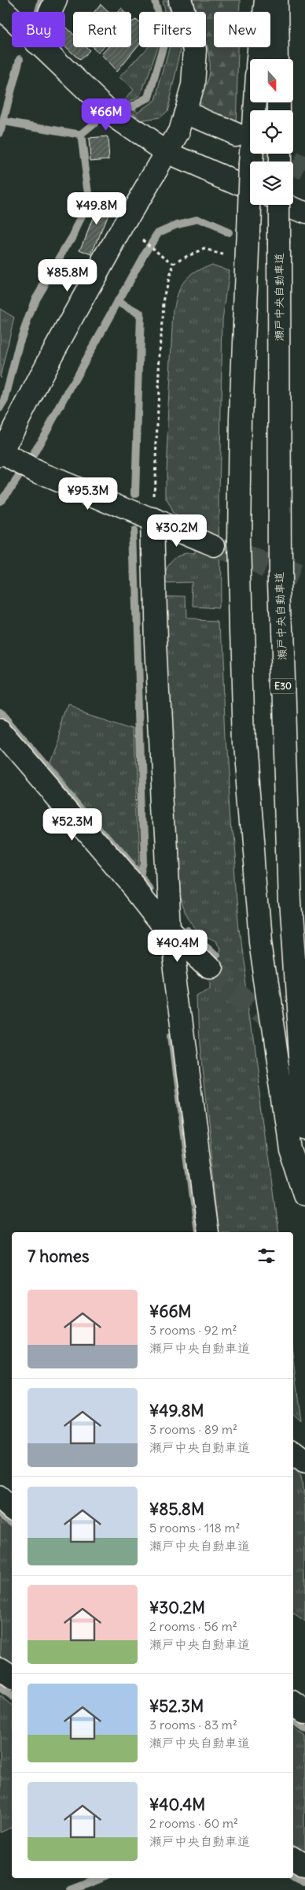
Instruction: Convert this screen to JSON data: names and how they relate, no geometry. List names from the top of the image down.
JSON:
{
  "streets": {
    "main road": ["瀬戸中央自動車道", "E30"]
  },
  "north": "bottom",
  "page": {
    "chip": [
      "Buy",
      "Rent",
      "Filters",
      "New"
    ],
    "price": [
      "¥66M",
      "¥49.8M",
      "¥85.8M",
      "¥95.3M",
      "¥30.2M",
      "¥52.3M",
      "¥40.4M"
    ],
    "heading": "7 homes",
    "list": [
      {
        "name": "¥66M",
        "note": "3 rooms · 92 m² · 瀬戸中央自動車道"
      },
      {
        "name": "¥49.8M",
        "note": "3 rooms · 89 m² · 瀬戸中央自動車道"
      },
      {
        "name": "¥85.8M",
        "note": "5 rooms · 118 m² · 瀬戸中央自動車道"
      },
      {
        "name": "¥30.2M",
        "note": "2 rooms · 56 m² · 瀬戸中央自動車道"
      },
      {
        "name": "¥52.3M",
        "note": "3 rooms · 83 m² · 瀬戸中央自動車道"
      },
      {
        "name": "¥40.4M",
        "note": "2 rooms · 60 m² · 瀬戸中央自動車道"
      }
    ]
  }
}
